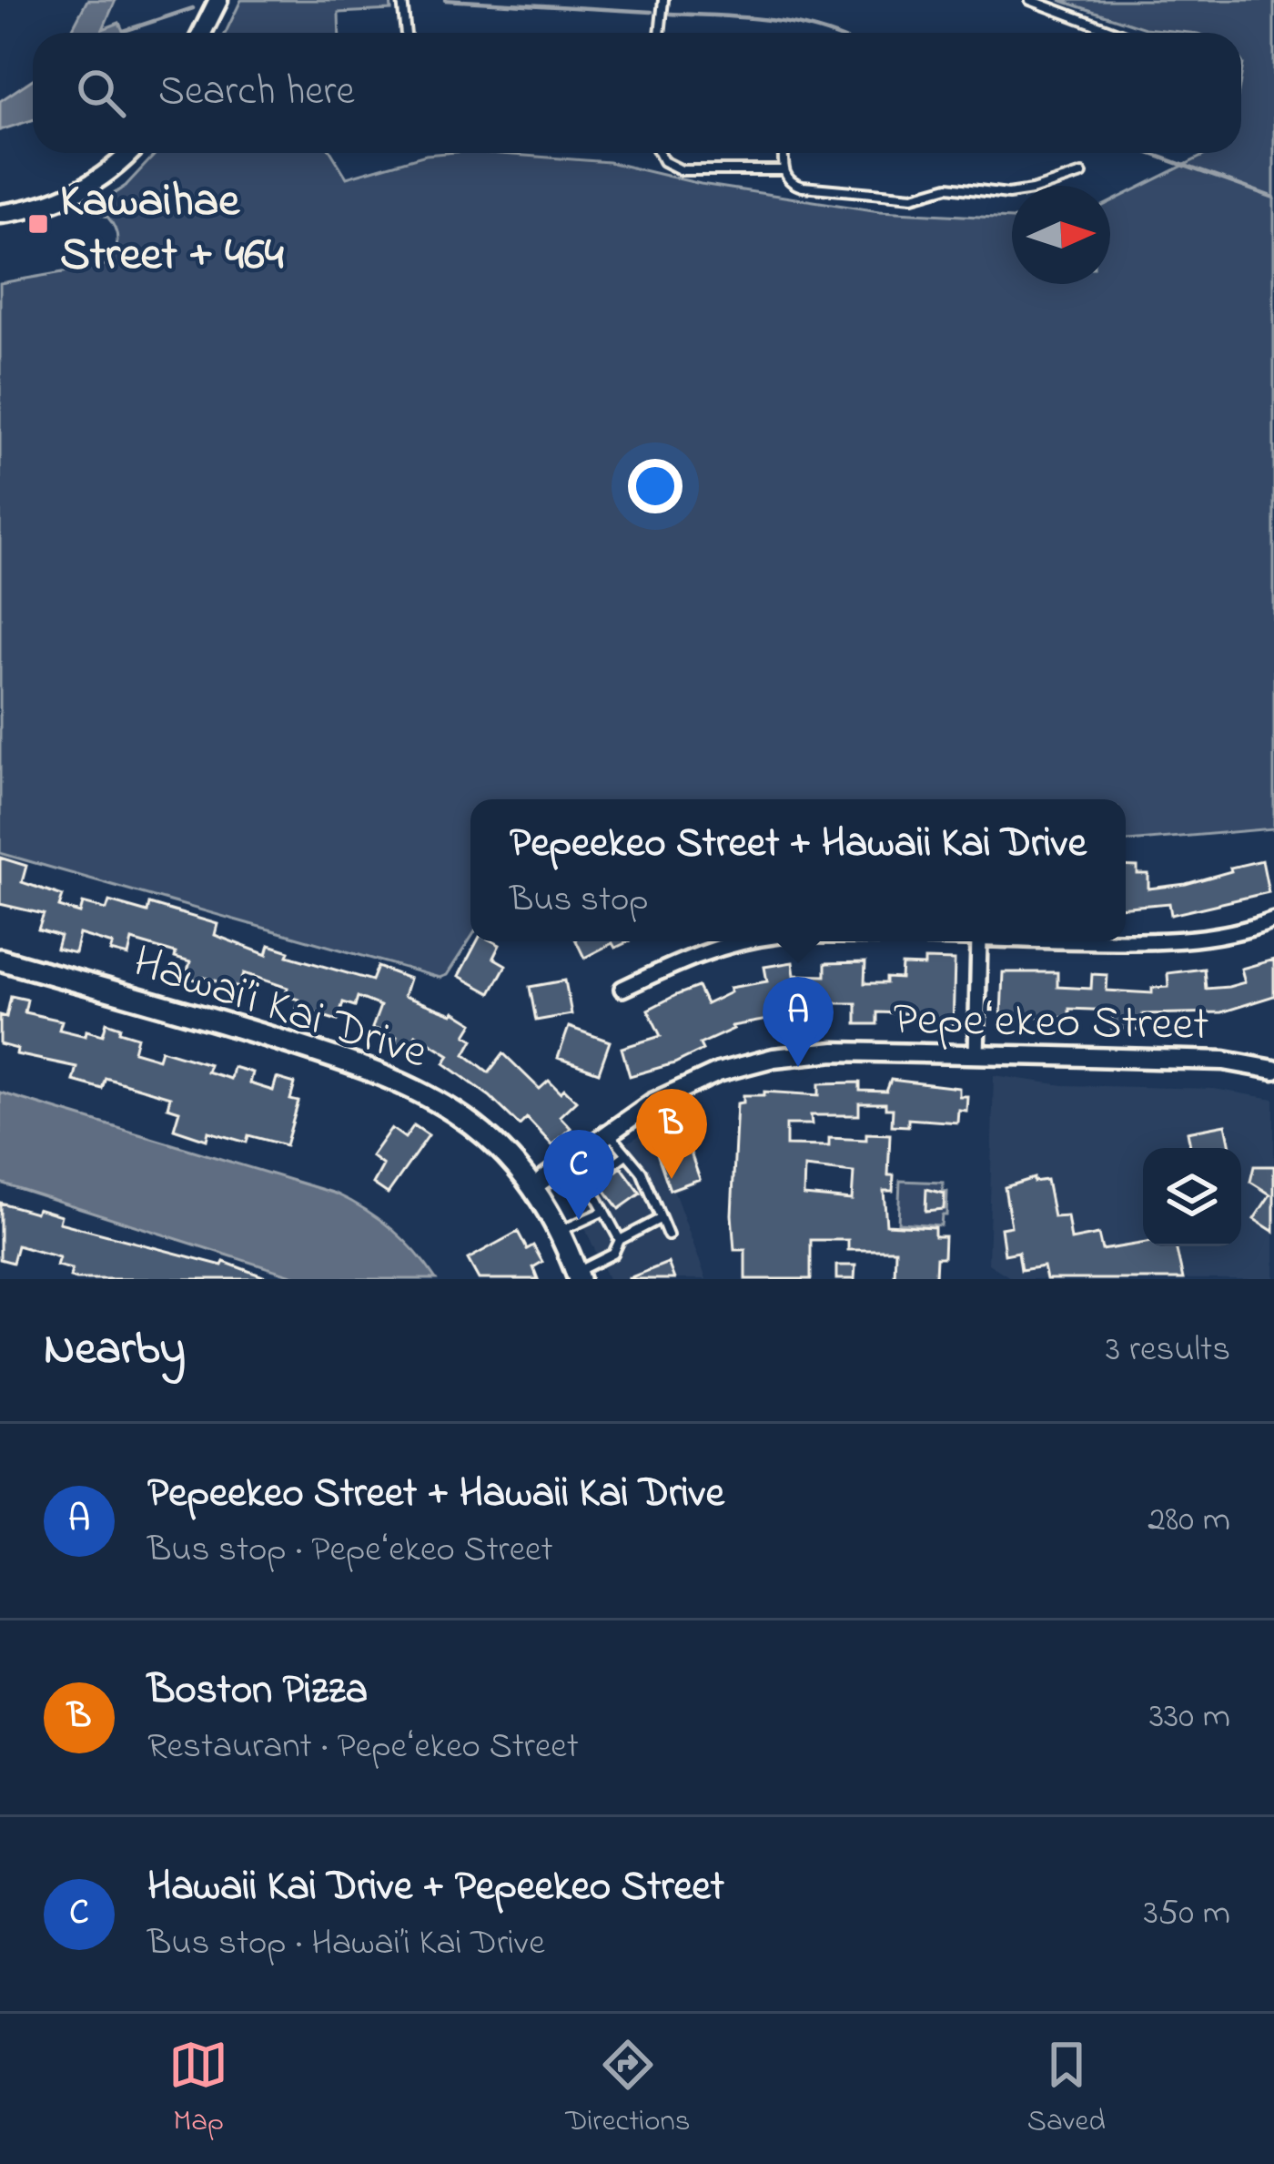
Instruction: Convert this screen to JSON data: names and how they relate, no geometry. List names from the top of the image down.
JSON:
{
  "streets": {
    "main road": ["Hawai’i Kai Drive"],
    "street": ["Pepeʻekeo Street"]
  },
  "crossings": [
    ["Hawai’i Kai Drive", "Pepeʻekeo Street"]
  ],
  "places": {
    "transit": ["Kawaihae Street + 464"]
  },
  "north": "right",
  "page": {
    "search": "Search here",
    "popup": ["Pepeekeo Street + Hawaii Kai Drive", "Bus stop"],
    "pins": ["A", "B", "C"],
    "heading": ["Nearby", "3 results"],
    "list": [
      {
        "mark": "A",
        "name": "Pepeekeo Street + Hawaii Kai Drive",
        "note": "Bus stop · Pepeʻekeo Street",
        "value": "280 m"
      },
      {
        "mark": "B",
        "name": "Boston Pizza",
        "note": "Restaurant · Pepeʻekeo Street",
        "value": "330 m"
      },
      {
        "mark": "C",
        "name": "Hawaii Kai Drive + Pepeekeo Street",
        "note": "Bus stop · Hawai’i Kai Drive",
        "value": "350 m"
      }
    ],
    "nav": ["Map", "Directions", "Saved"]
  }
}
